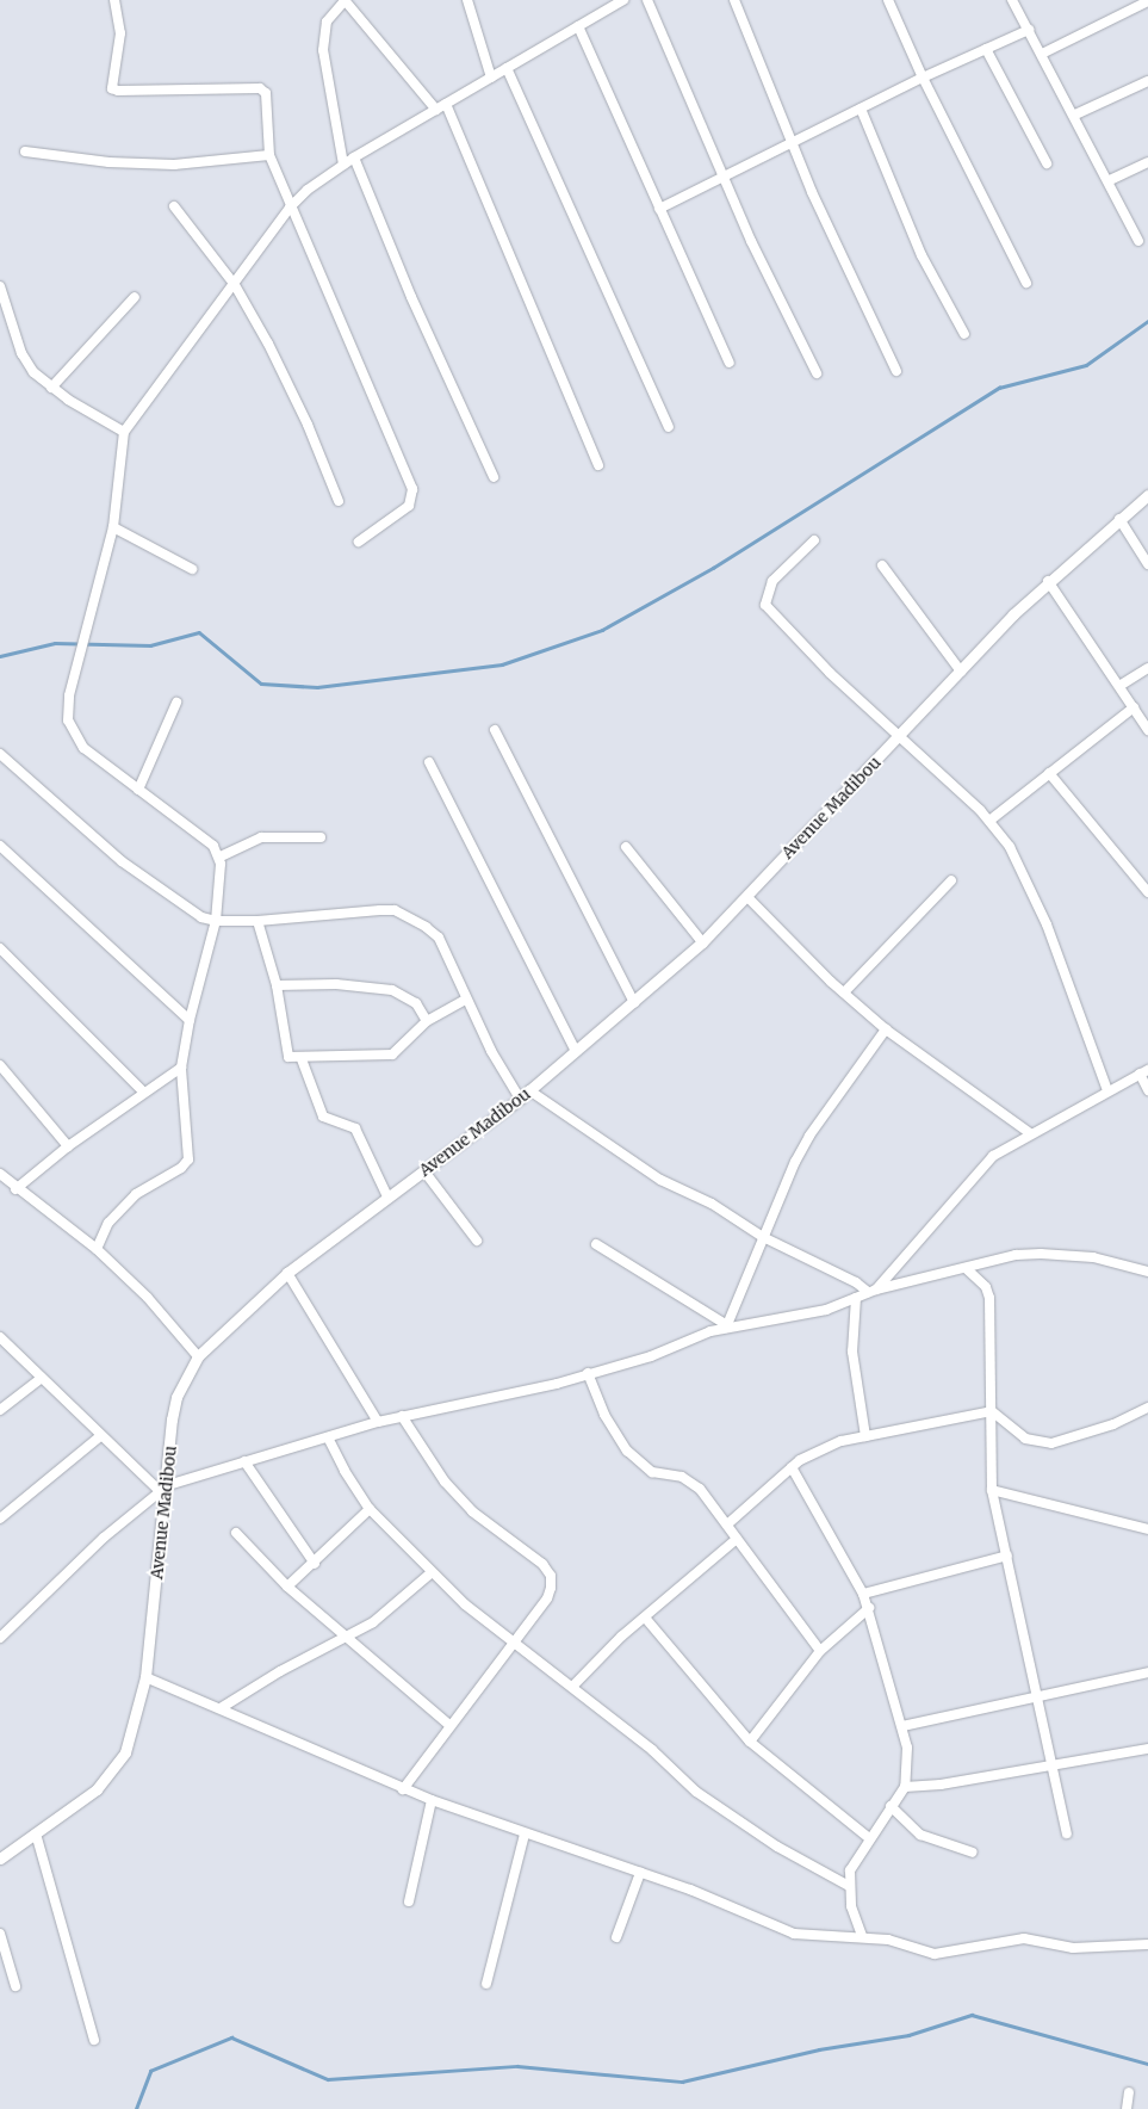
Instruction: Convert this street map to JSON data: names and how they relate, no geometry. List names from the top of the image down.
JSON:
{
  "streets": {
    "street": ["Avenue Madibou"]
  }
}
